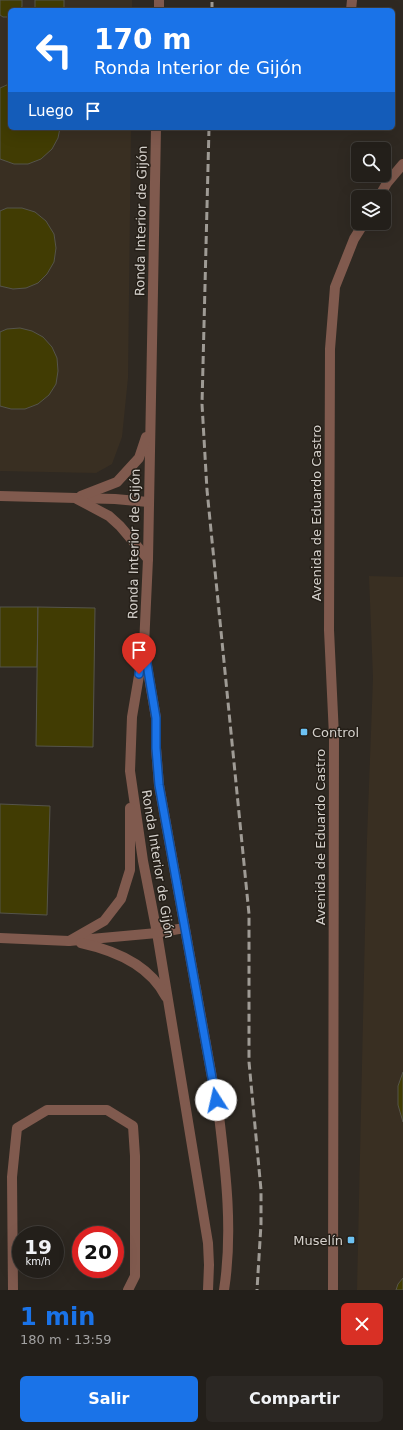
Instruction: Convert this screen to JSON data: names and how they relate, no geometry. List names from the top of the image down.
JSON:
{
  "streets": {
    "street": ["Ronda Interior de Gijón", "Avenida de Eduardo Castro"]
  },
  "places": {
    "transit": ["Control", "Muselín"]
  },
  "page": {
    "turn": ["170 m", "Ronda Interior de Gijón"],
    "then": "Luego",
    "speed": "19 km/h",
    "limit": "20",
    "heading": ["1 min", "180 m · 13:59"],
    "buttons": ["Salir", "Compartir"]
  }
}
